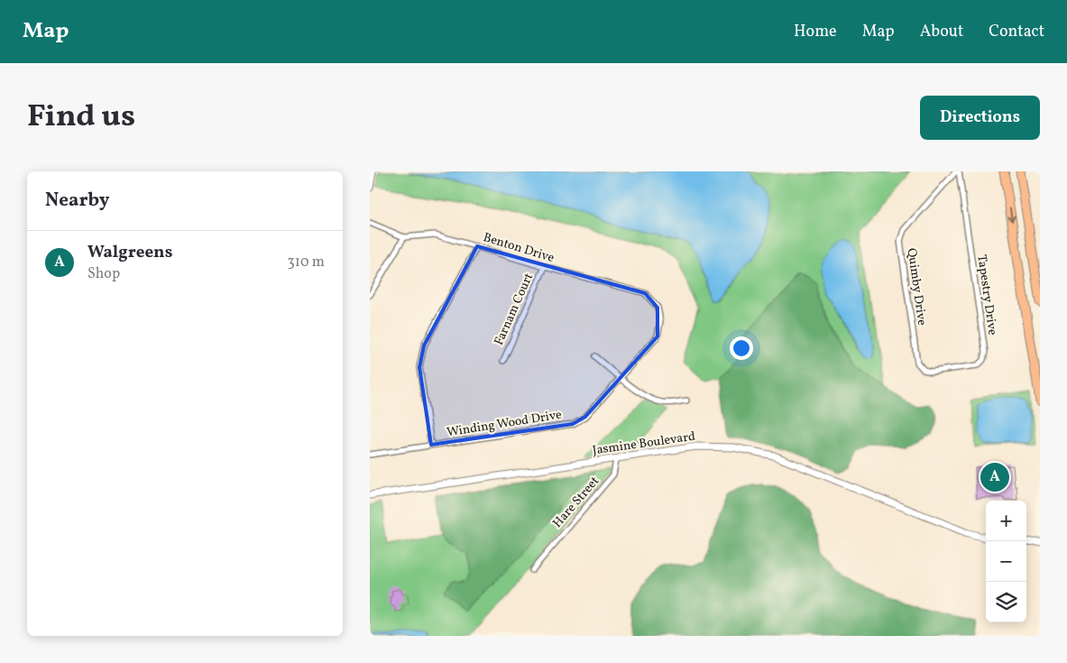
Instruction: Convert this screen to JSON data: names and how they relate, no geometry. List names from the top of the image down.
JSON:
{
  "streets": {
    "street": [
      "Benton Drive",
      "Quimby Drive",
      "Tapestry Drive",
      "Farnam Court",
      "Winding Wood Drive",
      "Jasmine Boulevard",
      "Hare Street"
    ]
  },
  "crossings": [
    ["Benton Drive", "Farnam Court"],
    ["Benton Drive", "Winding Wood Drive"],
    ["Quimby Drive", "Tapestry Drive"],
    ["Jasmine Boulevard", "Hare Street"]
  ],
  "page": {
    "header": "Map",
    "nav": [
      "Home",
      "Map",
      "About",
      "Contact"
    ],
    "title": "Find us",
    "buttons": "Directions",
    "heading": "Nearby",
    "list": [
      {
        "mark": "A",
        "name": "Walgreens",
        "note": "Shop",
        "value": "310 m"
      }
    ],
    "pins": "A",
    "map_buttons": ["+", "−"]
  }
}
